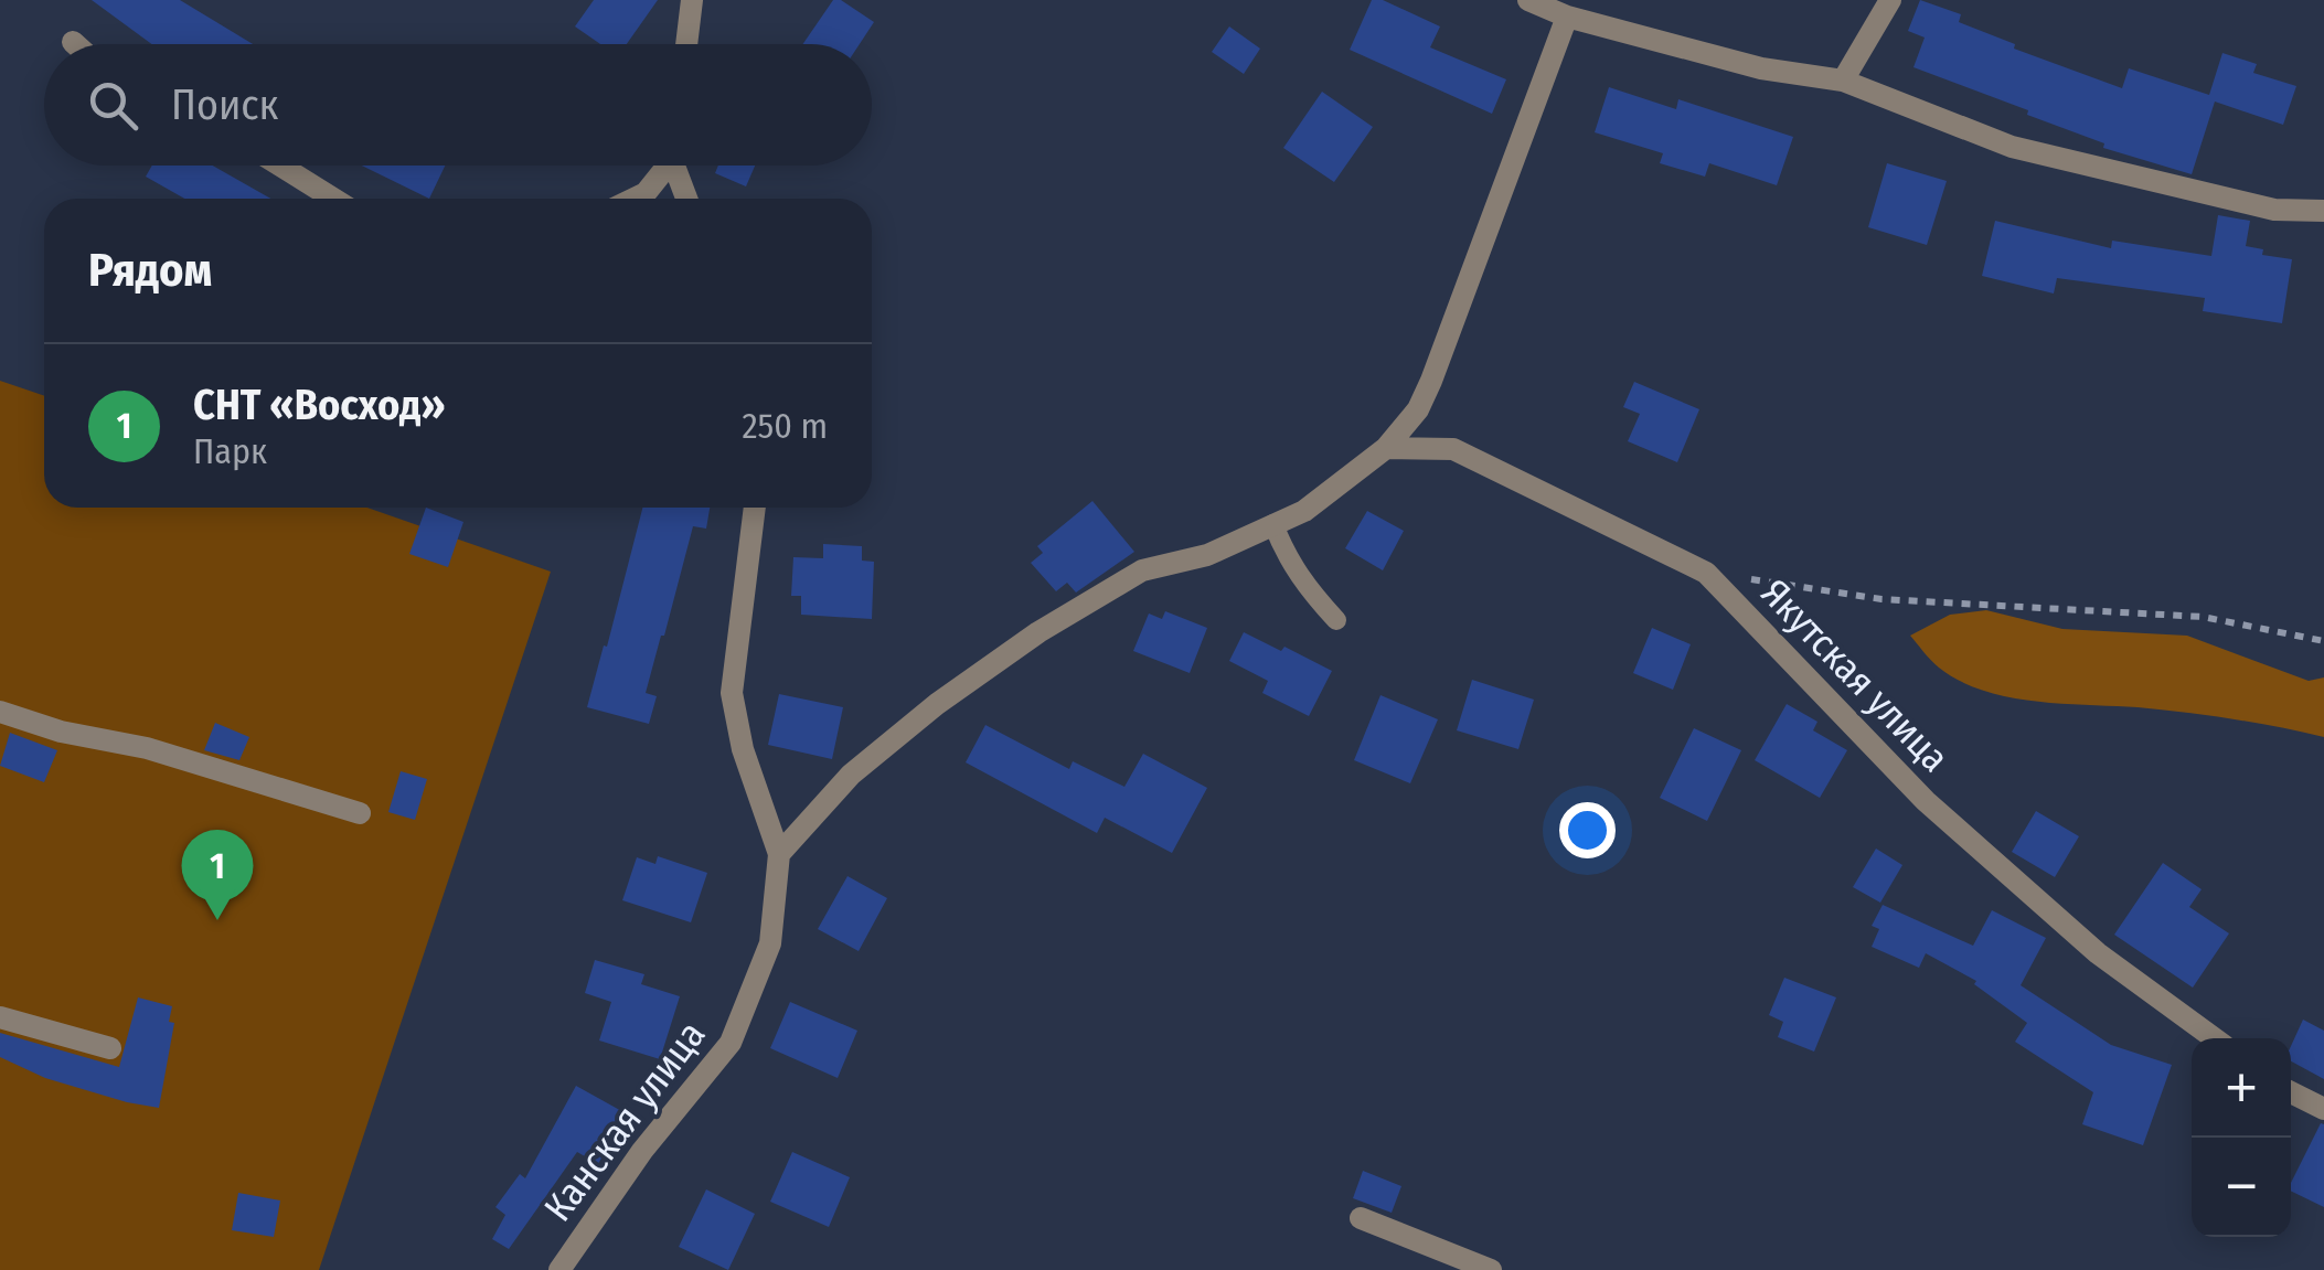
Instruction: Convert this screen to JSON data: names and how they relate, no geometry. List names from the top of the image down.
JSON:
{
  "streets": {
    "street": ["Якутская улица", "Канская улица"]
  },
  "page": {
    "search": "Поиск",
    "heading": "Рядом",
    "list": [
      {
        "mark": "1",
        "name": "СНТ «Восход»",
        "note": "Парк",
        "value": "250 m"
      }
    ],
    "pins": "1",
    "map_buttons": ["+", "−"]
  }
}
